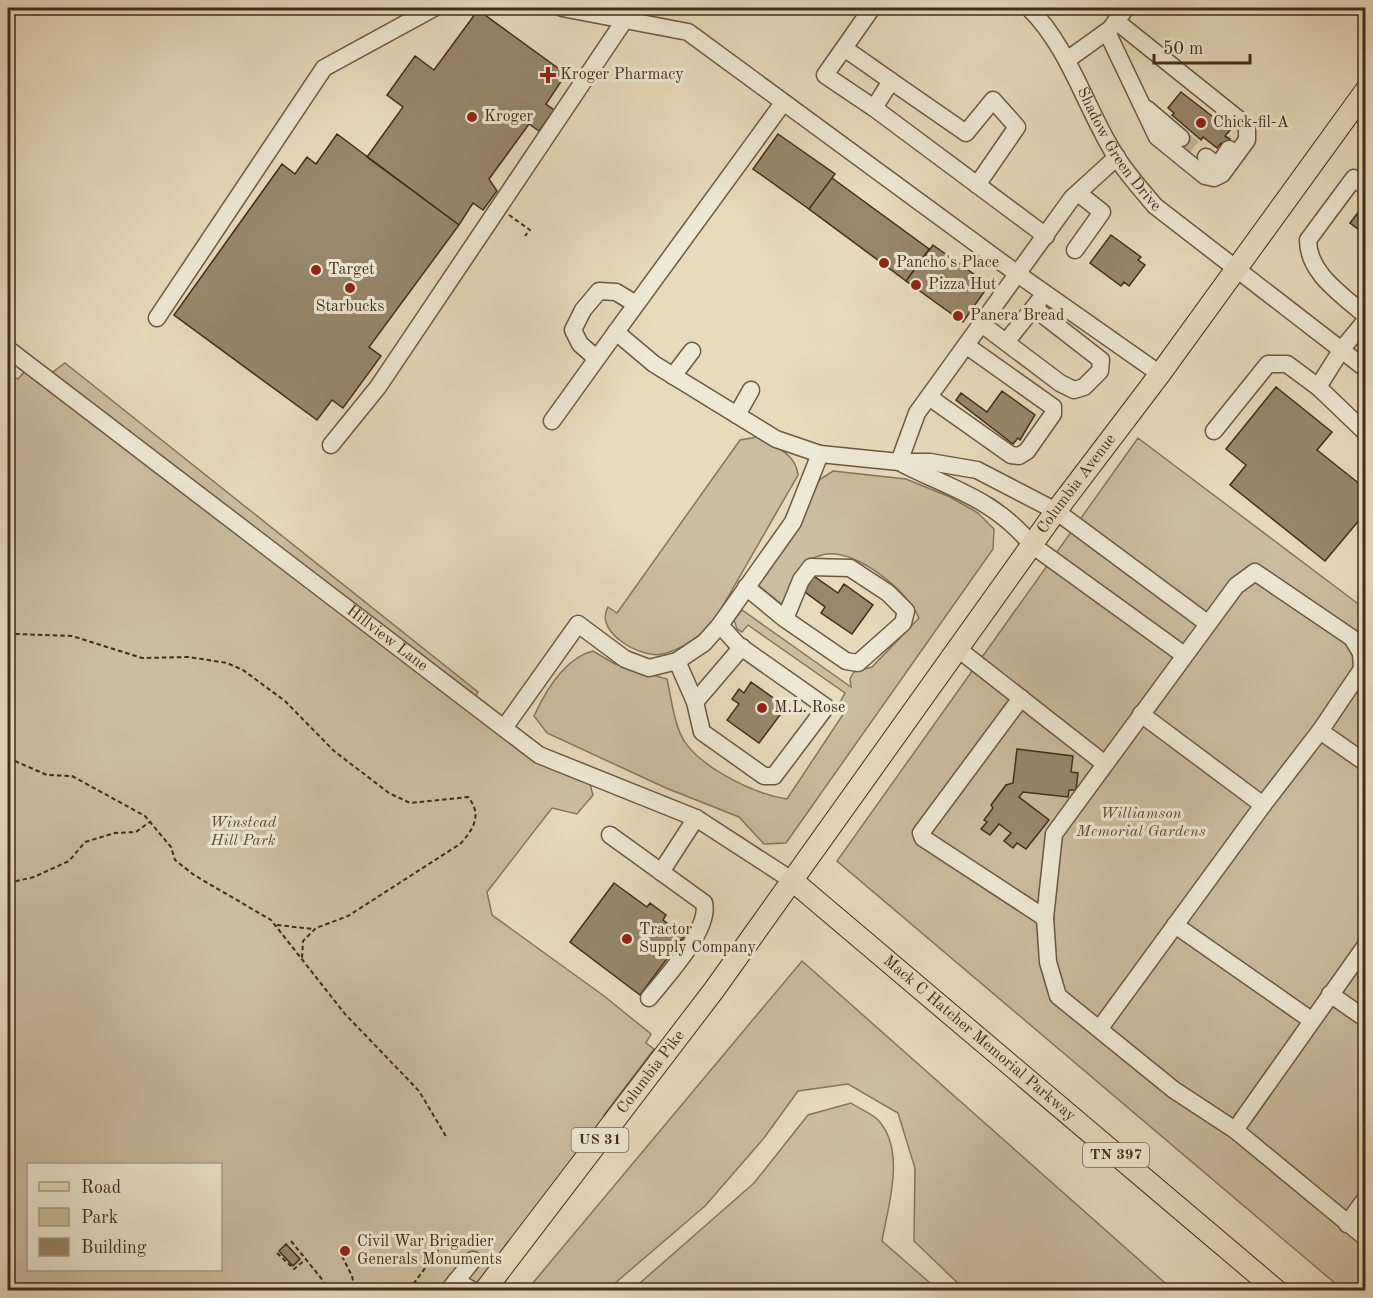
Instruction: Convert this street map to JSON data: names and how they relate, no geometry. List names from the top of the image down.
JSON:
{
  "streets": {
    "main road": [
      "Columbia Avenue",
      "Mack C Hatcher Memorial Parkway",
      "Columbia Pike",
      "US 31",
      "TN 397"
    ],
    "street": ["Shadow Green Drive", "Hillview Lane"]
  },
  "crossings": [
    ["Shadow Green Drive", "Columbia Avenue"],
    ["Columbia Avenue", "Hillview Lane"],
    ["Columbia Avenue", "Mack C Hatcher Memorial Parkway"],
    ["Columbia Avenue", "Columbia Pike"],
    ["Hillview Lane", "Mack C Hatcher Memorial Parkway"],
    ["Hillview Lane", "Columbia Pike"],
    ["Mack C Hatcher Memorial Parkway", "Columbia Pike"]
  ],
  "parks": ["Williamson Memorial Gardens", "Winstead Hill Park"],
  "places": {
    "health": ["Kroger Pharmacy"],
    "other": [
      "Kroger",
      "Chick-fil-A",
      "Pancho's Place",
      "Target",
      "Pizza Hut",
      "Starbucks",
      "Panera Bread",
      "M.L. Rose",
      "Tractor Supply Company",
      "Civil War Brigadier Generals Monuments"
    ]
  },
  "legend": ["Road", "Park", "Building"],
  "scale_bar": "50 m"
}
